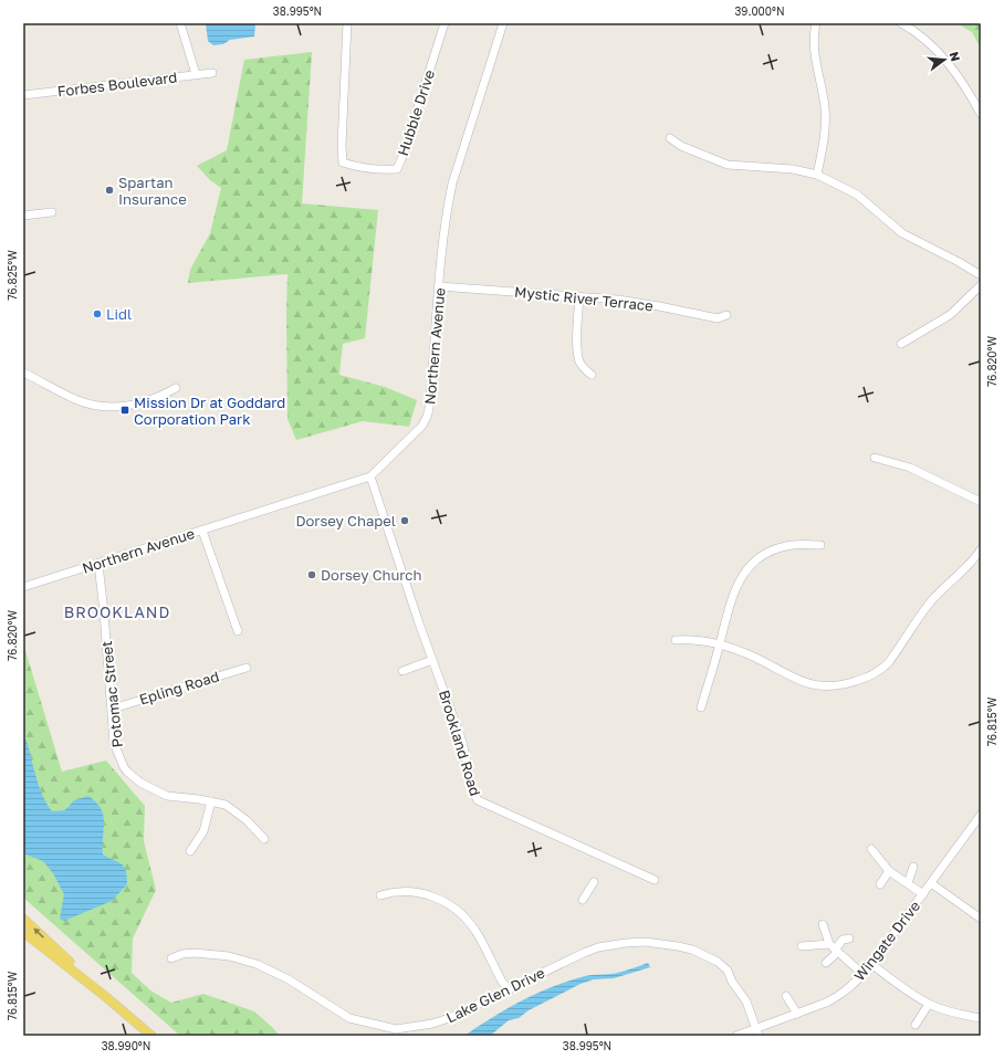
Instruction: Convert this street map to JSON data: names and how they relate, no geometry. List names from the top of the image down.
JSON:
{
  "streets": {
    "street": [
      "Forbes Boulevard",
      "Hubble Drive",
      "Mystic River Terrace",
      "Northern Avenue",
      "Epling Road",
      "Potomac Street",
      "Brookland Road",
      "Wingate Drive",
      "Lake Glen Drive"
    ]
  },
  "crossings": [
    ["Mystic River Terrace", "Northern Avenue"],
    ["Northern Avenue", "Potomac Street"],
    ["Northern Avenue", "Brookland Road"],
    ["Epling Road", "Potomac Street"],
    ["Wingate Drive", "Lake Glen Drive"]
  ],
  "districts": ["BROOKLAND"],
  "places": {
    "other": [
      "Spartan Insurance",
      "Lidl",
      "Dorsey Chapel",
      "Dorsey Church"
    ],
    "transit": ["Mission Dr at Goddard Corporation Park"]
  },
  "north": "right",
  "coordinates": [
    "38.995°N",
    "39.000°N",
    "76.825°W",
    "76.820°W",
    "76.815°W",
    "38.990°N"
  ]
}
